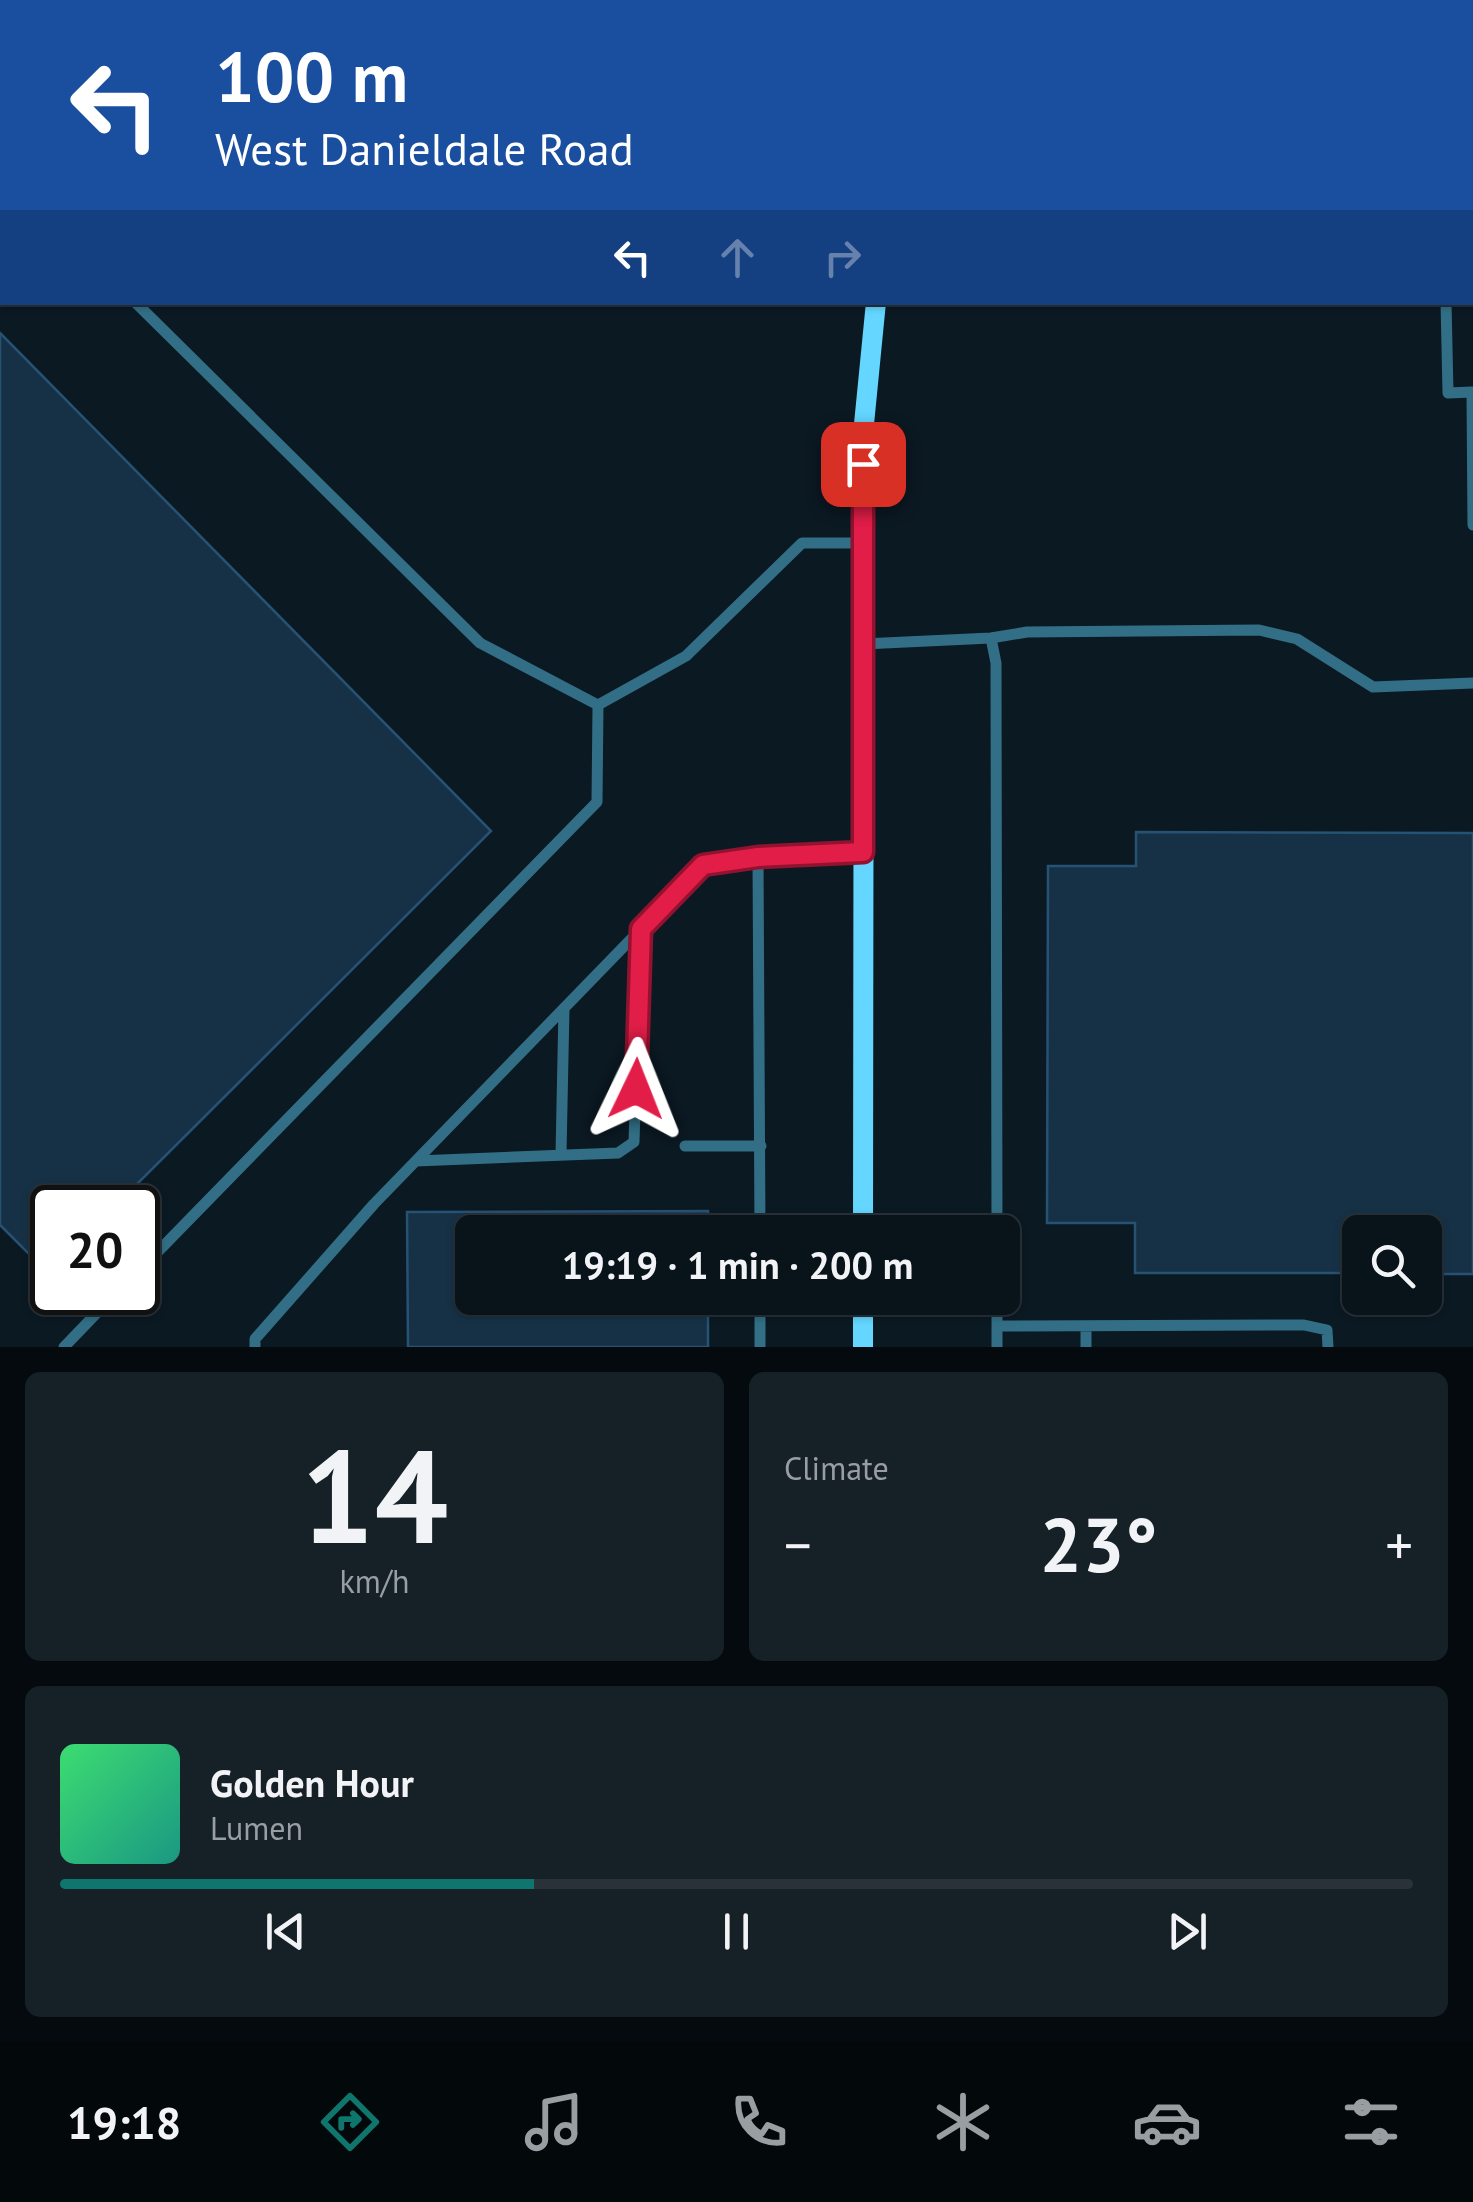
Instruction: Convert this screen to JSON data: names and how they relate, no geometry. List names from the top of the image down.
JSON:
{
  "page": {
    "turn": ["100 m", "West Danieldale Road"],
    "limit": "20",
    "trip": "19:19 · 1 min · 200 m",
    "tile": [
      ["14", "km/h"],
      "Climate"
    ],
    "heat": ["−", "23°", "+"],
    "song": ["Golden Hour", "Lumen"],
    "tabs": "19:18"
  }
}
